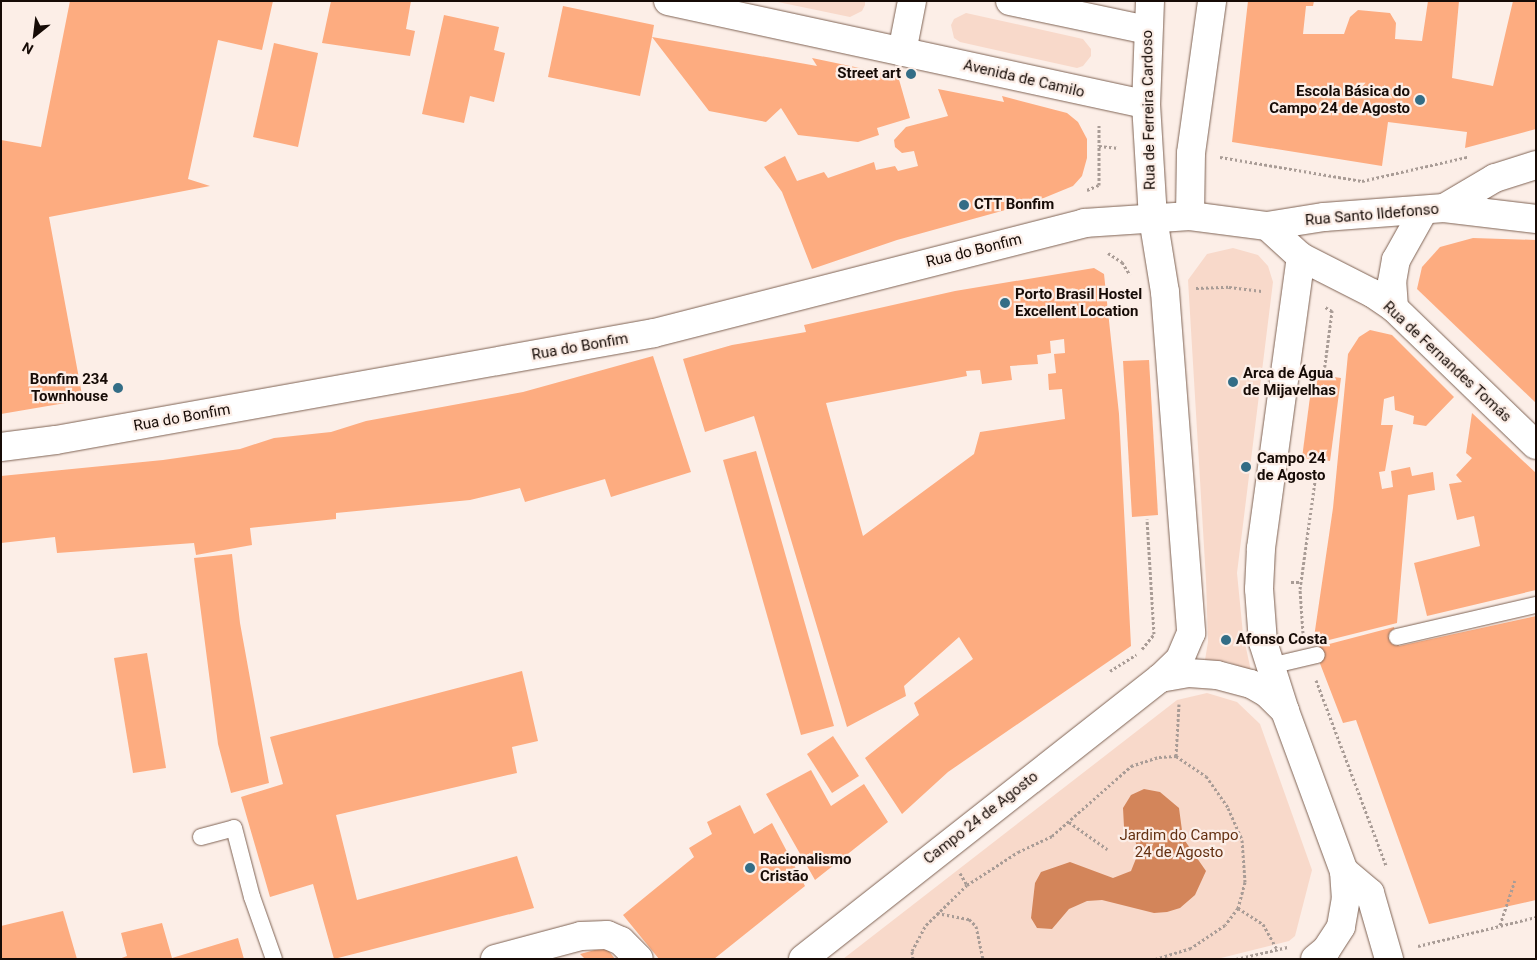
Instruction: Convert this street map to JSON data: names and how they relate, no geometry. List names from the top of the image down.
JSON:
{
  "streets": {
    "main road": [
      "Avenida de Camilo",
      "Rua de Ferreira Cardoso",
      "Rua Santo Ildefonso",
      "Rua do Bonfim",
      "Rua de Fernandes Tomás",
      "Campo 24 de Agosto"
    ]
  },
  "crossings": [
    ["Avenida de Camilo", "Rua de Ferreira Cardoso"],
    ["Rua de Ferreira Cardoso", "Rua do Bonfim"],
    ["Rua de Ferreira Cardoso", "Campo 24 de Agosto"],
    ["Rua do Bonfim", "Campo 24 de Agosto"],
    ["Rua de Fernandes Tomás", "Campo 24 de Agosto"]
  ],
  "parks": ["Jardim do Campo 24 de Agosto"],
  "places": [
    "Street art",
    "Escola Básica do Campo 24 de Agosto",
    "CTT Bonfim",
    "Porto Brasil Hostel Excellent Location",
    "Arca de Água de Mijavelhas",
    "Bonfim 234 Townhouse",
    "Campo 24 de Agosto",
    "Afonso Costa",
    "Racionalismo Cristão"
  ],
  "north": "bottom left"
}
